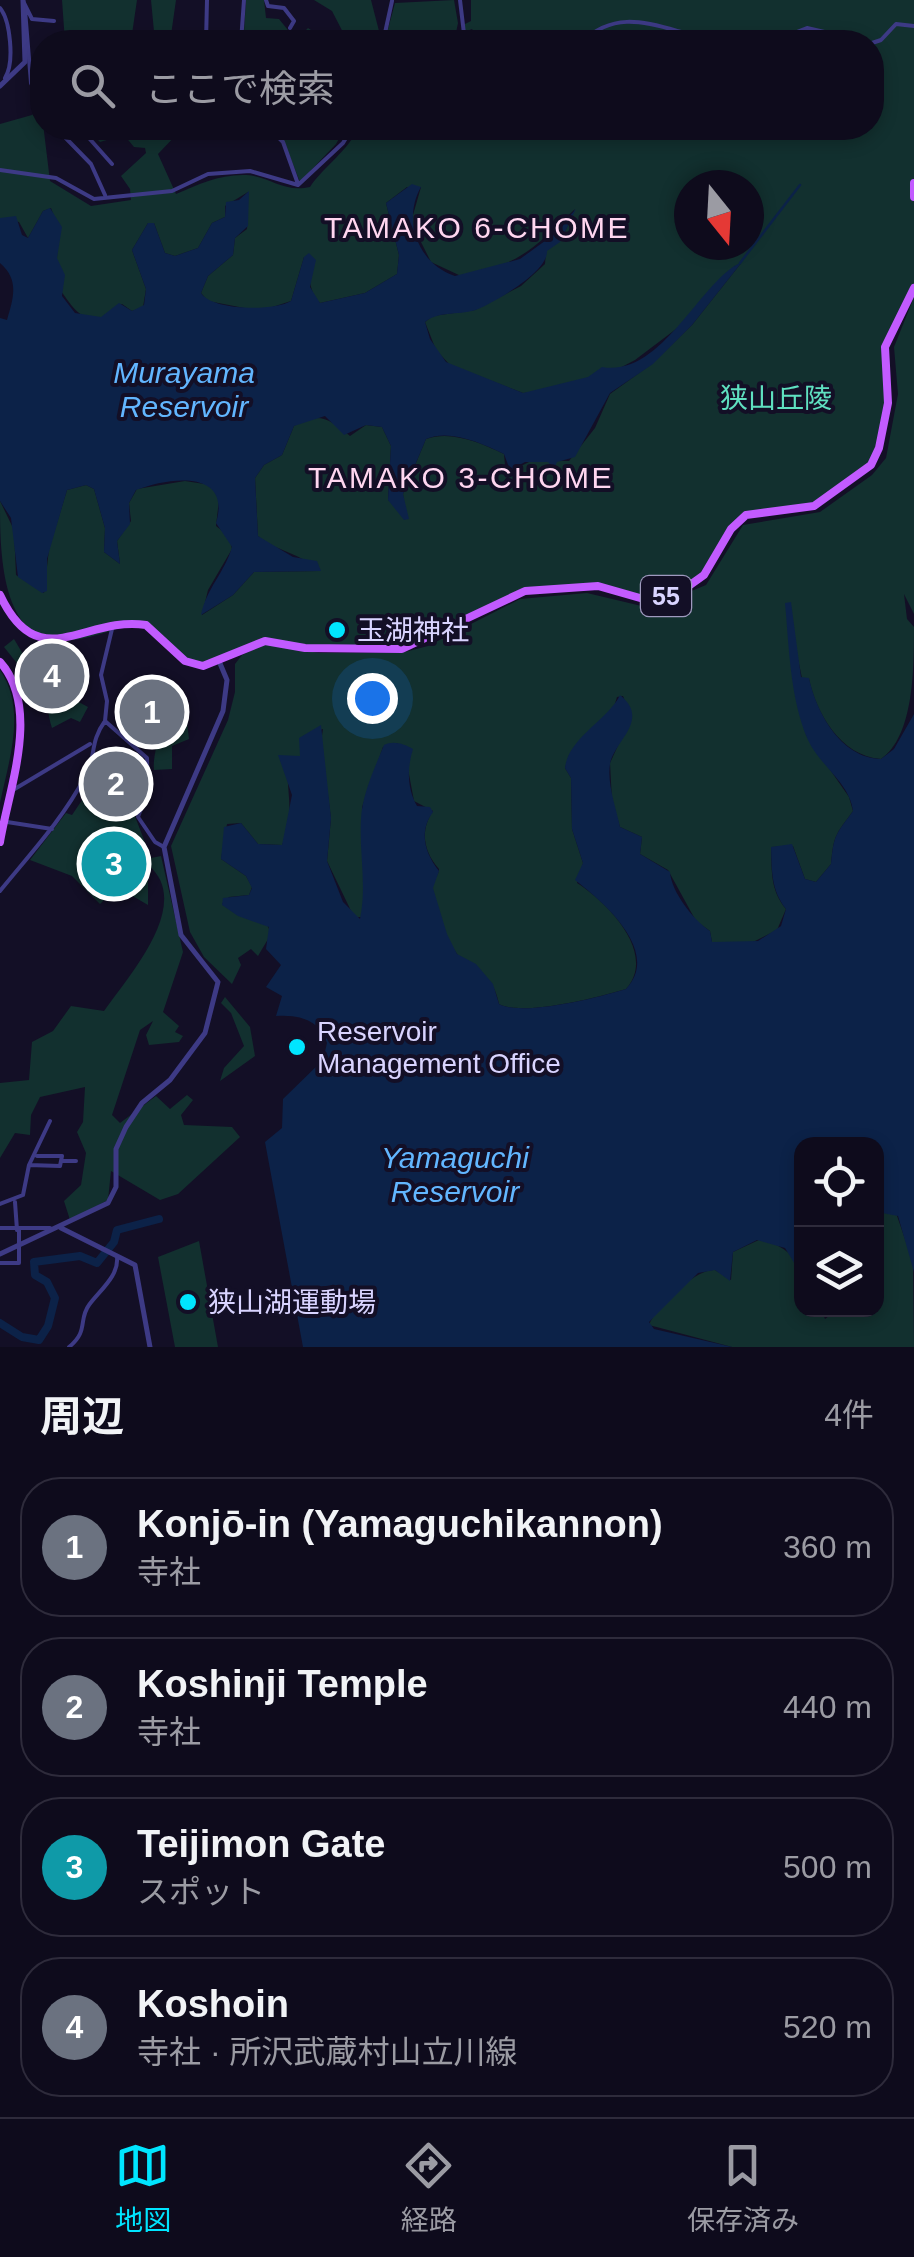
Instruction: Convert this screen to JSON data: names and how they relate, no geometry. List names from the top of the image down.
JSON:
{
  "streets": {
    "main road": ["55"]
  },
  "districts": ["TAMAKO 6-CHOME", "TAMAKO 3-CHOME"],
  "water": ["Murayama Reservoir", "Yamaguchi Reservoir"],
  "parks": ["狭山丘陵"],
  "places": ["玉湖神社", "Reservoir Management Office", "狭山湖運動場"],
  "north": "bottom",
  "page": {
    "search": "ここで検索",
    "pins": [
      "4",
      "1",
      "2",
      "3"
    ],
    "heading": ["周辺", "4件"],
    "list": [
      {
        "mark": "1",
        "name": "Konjō-in (Yamaguchikannon)",
        "note": "寺社",
        "value": "360 m"
      },
      {
        "mark": "2",
        "name": "Koshinji Temple",
        "note": "寺社",
        "value": "440 m"
      },
      {
        "mark": "3",
        "name": "Teijimon Gate",
        "note": "スポット",
        "value": "500 m"
      },
      {
        "mark": "4",
        "name": "Koshoin",
        "note": "寺社 · 所沢武蔵村山立川線",
        "value": "520 m"
      }
    ],
    "nav": ["地図", "経路", "保存済み"]
  }
}
